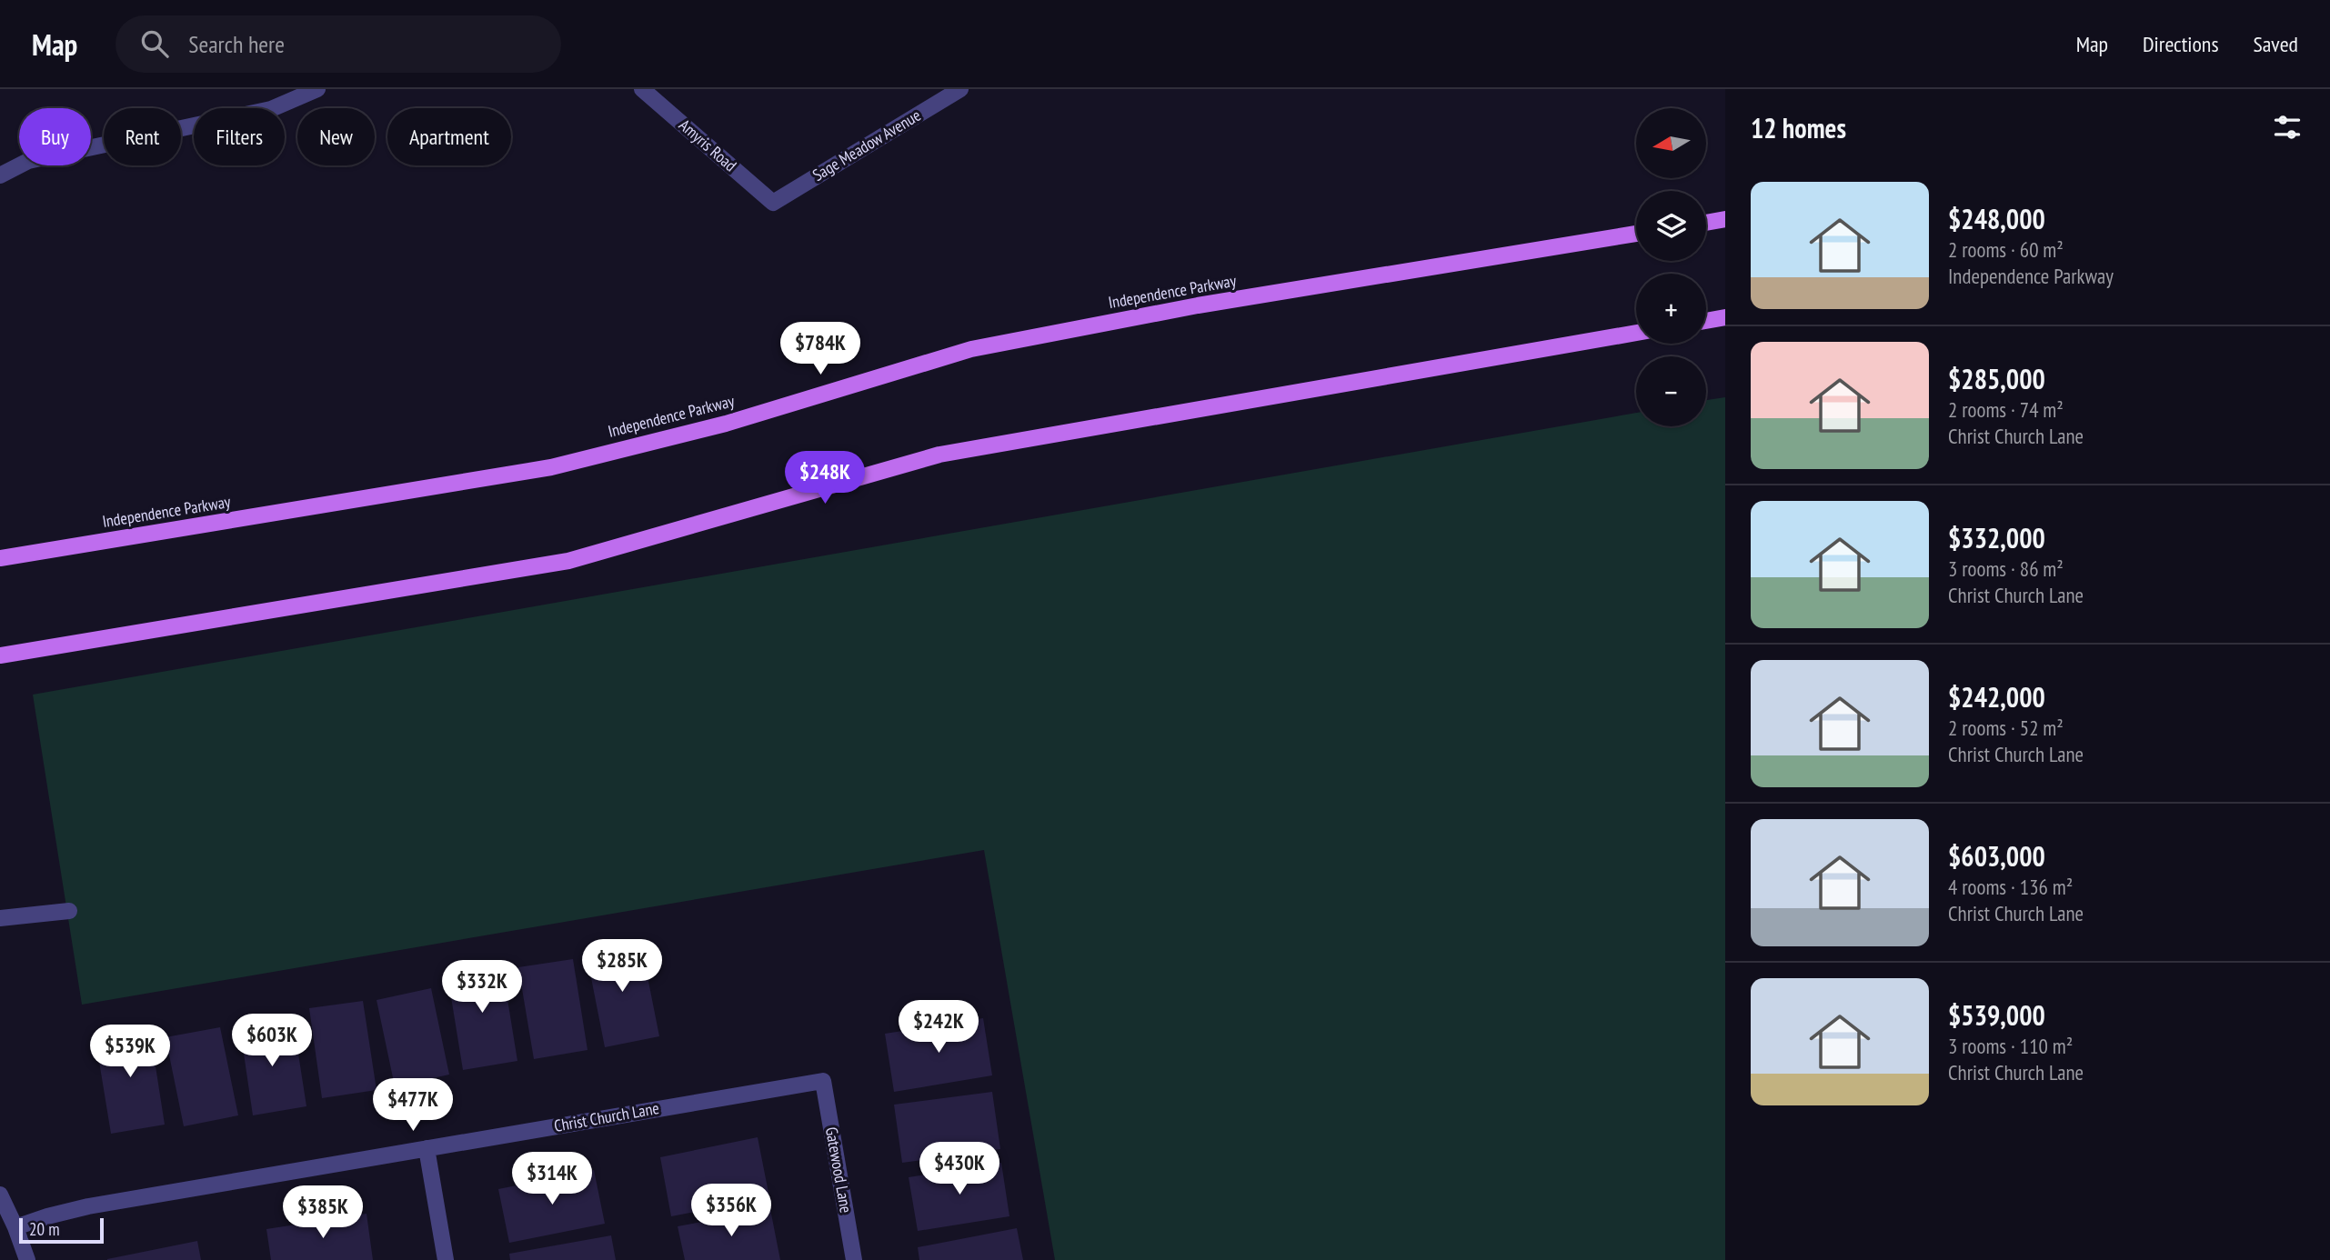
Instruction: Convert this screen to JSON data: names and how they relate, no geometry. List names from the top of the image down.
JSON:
{
  "streets": {
    "main road": ["Independence Parkway"],
    "street": [
      "Amyris Road",
      "Sage Meadow Avenue",
      "Christ Church Lane",
      "Gatewood Lane"
    ]
  },
  "crossings": [
    ["Amyris Road", "Sage Meadow Avenue"],
    ["Christ Church Lane", "Gatewood Lane"]
  ],
  "scale_bar": "20 m",
  "north": "left",
  "page": {
    "header": "Map",
    "search": "Search here",
    "nav": ["Map", "Directions", "Saved"],
    "heading": "12 homes",
    "map_buttons": ["+", "−"],
    "chip": [
      "Buy",
      "Rent",
      "Filters",
      "New",
      "Apartment"
    ],
    "list": [
      {
        "name": "$248,000",
        "note": "2 rooms · 60 m² · Independence Parkway"
      },
      {
        "name": "$285,000",
        "note": "2 rooms · 74 m² · Christ Church Lane"
      },
      {
        "name": "$332,000",
        "note": "3 rooms · 86 m² · Christ Church Lane"
      },
      {
        "name": "$242,000",
        "note": "2 rooms · 52 m² · Christ Church Lane"
      },
      {
        "name": "$603,000",
        "note": "4 rooms · 136 m² · Christ Church Lane"
      },
      {
        "name": "$539,000",
        "note": "3 rooms · 110 m² · Christ Church Lane"
      }
    ],
    "price": [
      "$784K",
      "$248K",
      "$285K",
      "$332K",
      "$242K",
      "$603K",
      "$539K",
      "$477K",
      "$430K",
      "$314K",
      "$356K",
      "$385K"
    ],
    "scale": "20 m"
  }
}
